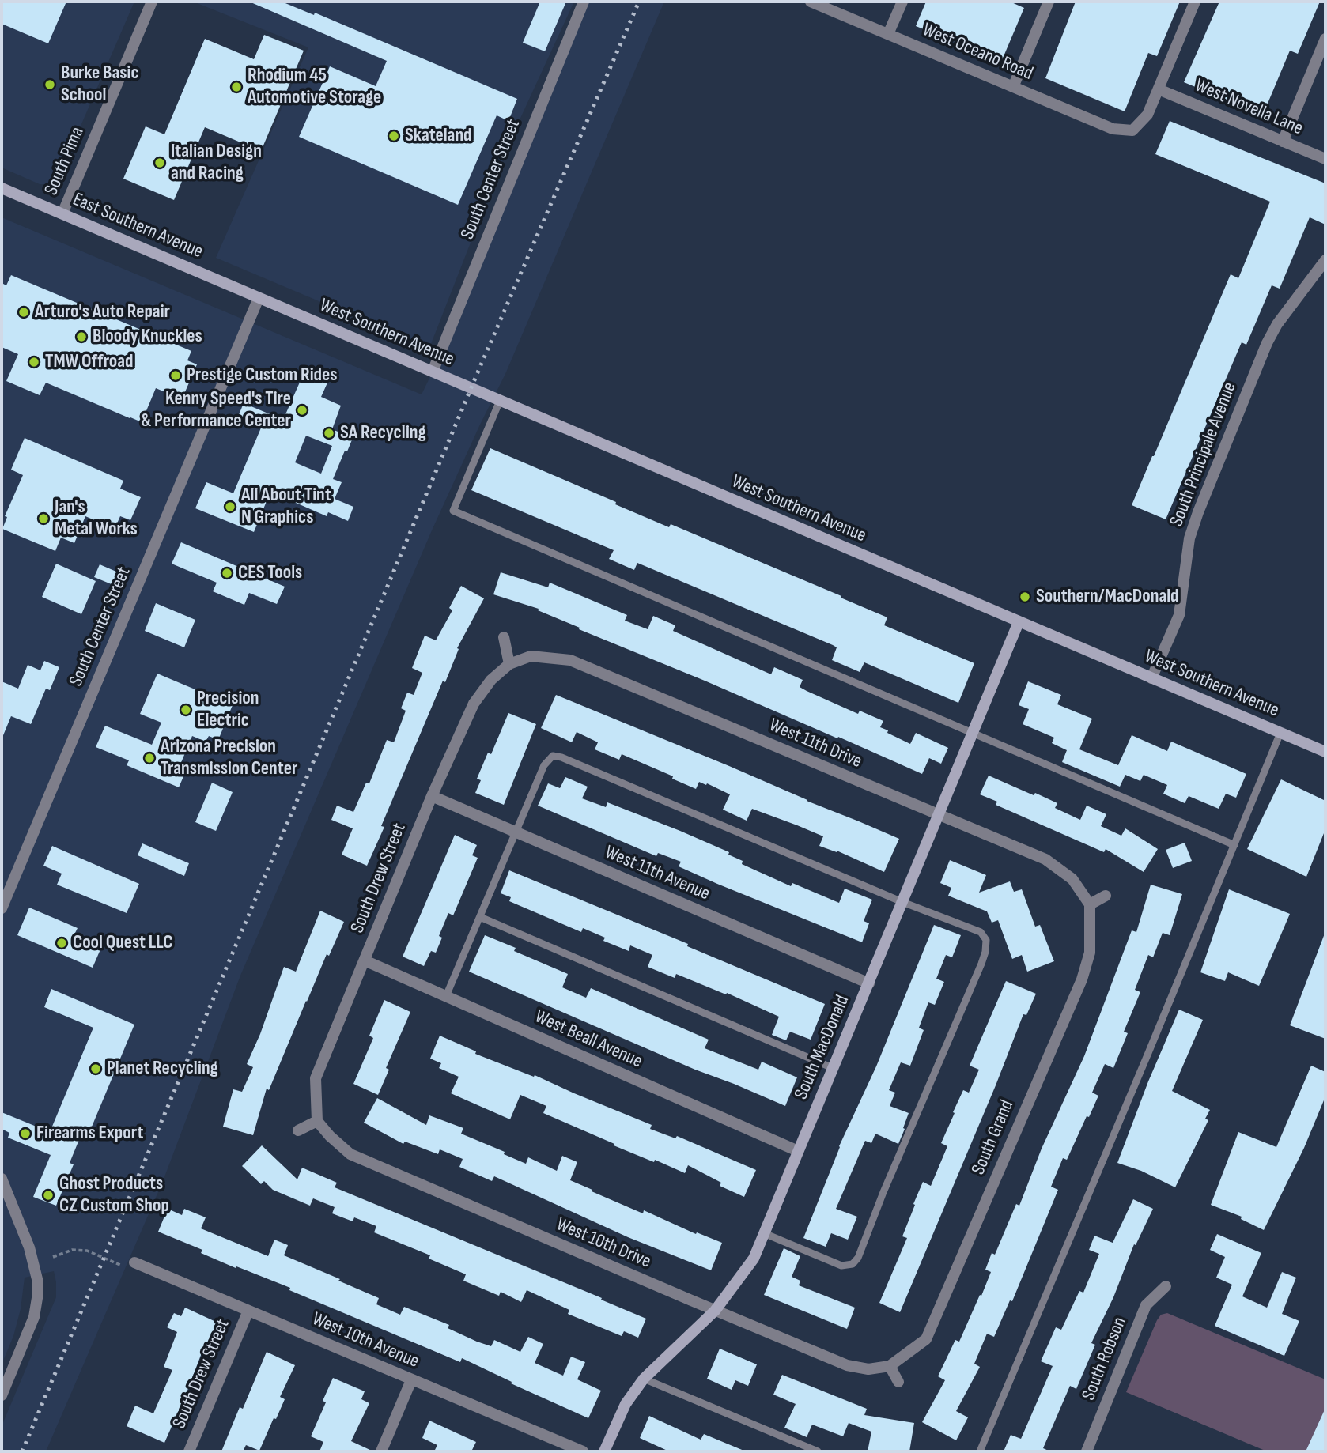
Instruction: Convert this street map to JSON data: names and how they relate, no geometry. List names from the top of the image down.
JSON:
{
  "streets": {
    "main road": ["East Southern Avenue", "West Southern Avenue", "South MacDonald"],
    "street": [
      "West Oceano Road",
      "West Novella Lane",
      "South Pima",
      "South Center Street",
      "South Principale Avenue",
      "West 11th Drive",
      "West 11th Avenue",
      "South Drew Street",
      "West Beall Avenue",
      "South Grand",
      "West 10th Drive",
      "West 10th Avenue",
      "South Robson"
    ]
  },
  "crossings": [
    ["West Oceano Road", "West Novella Lane"],
    ["South Pima", "East Southern Avenue"],
    ["South Center Street", "East Southern Avenue"],
    ["South Center Street", "West Southern Avenue"],
    ["East Southern Avenue", "West Southern Avenue"],
    ["West Southern Avenue", "South Principale Avenue"],
    ["West Southern Avenue", "South MacDonald"],
    ["West 11th Drive", "South Drew Street"],
    ["West 11th Drive", "South MacDonald"],
    ["West 11th Drive", "South Grand"],
    ["West 11th Avenue", "South Drew Street"],
    ["West 11th Avenue", "South MacDonald"],
    ["South Drew Street", "West Beall Avenue"],
    ["South Drew Street", "West 10th Drive"],
    ["South Drew Street", "West 10th Avenue"],
    ["West Beall Avenue", "South MacDonald"],
    ["South MacDonald", "West 10th Drive"],
    ["South Grand", "West 10th Drive"]
  ],
  "places": [
    "Burke Basic School",
    "Rhodium 45 Automotive Storage",
    "Skateland",
    "Italian Design and Racing",
    "Arturo's Auto Repair",
    "Bloody Knuckles",
    "TMW Offroad",
    "Prestige Custom Rides",
    "Kenny Speed's Tire & Performance Center",
    "SA Recycling",
    "All About Tint N Graphics",
    "Jan's Metal Works",
    "CES Tools",
    "Southern/MacDonald",
    "Precision Electric",
    "Arizona Precision Transmission Center",
    "Cool Quest LLC",
    "Planet Recycling",
    "Firearms Export",
    "Ghost Products CZ Custom Shop"
  ]
}
